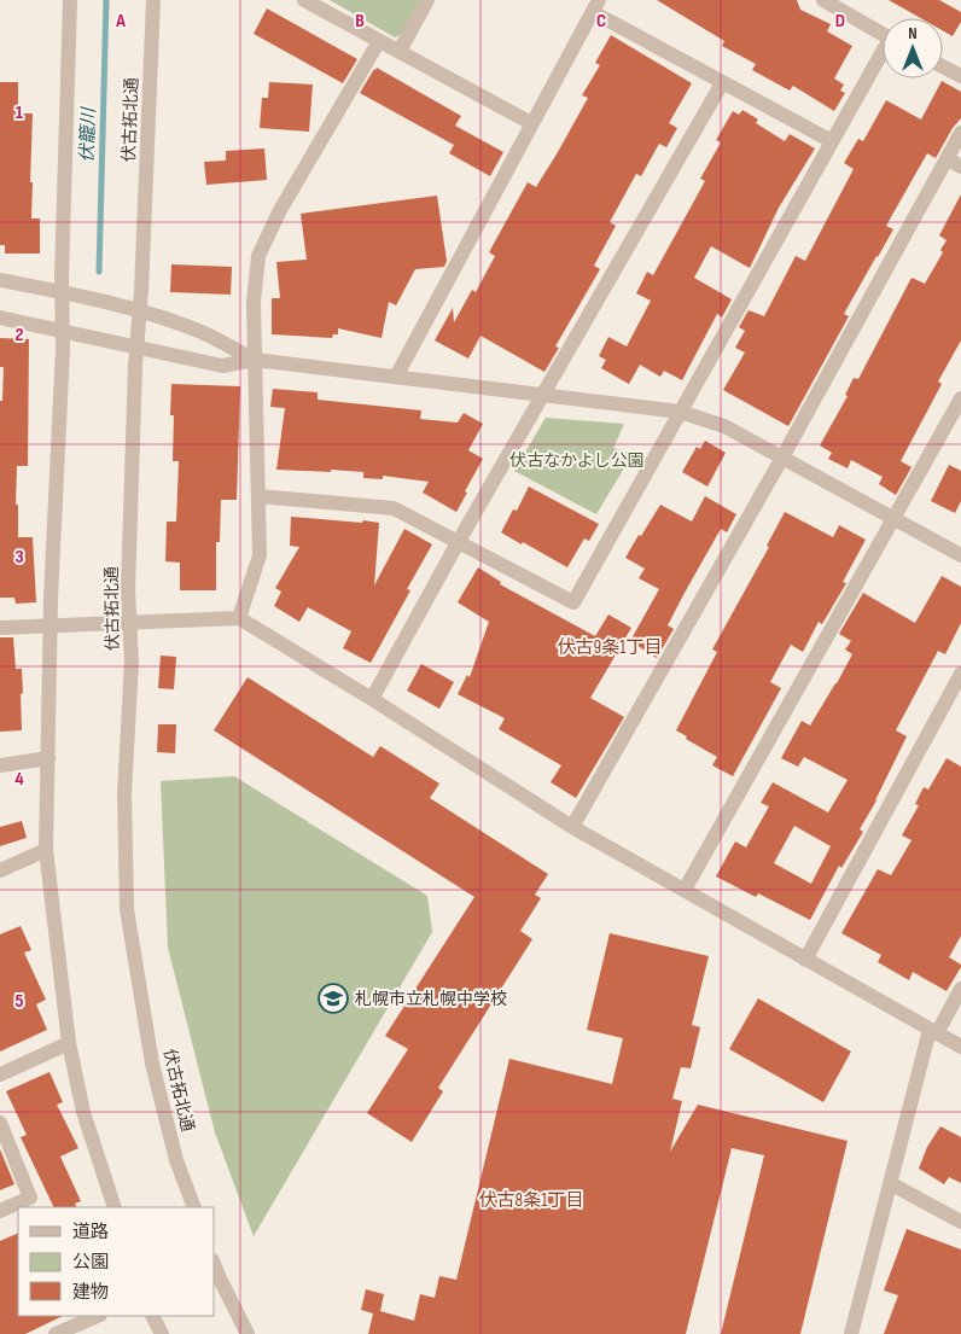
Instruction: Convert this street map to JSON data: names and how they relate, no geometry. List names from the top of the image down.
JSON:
{
  "streets": {
    "street": ["伏古拓北通"]
  },
  "districts": ["伏古9条1丁目", "伏古8条1丁目"],
  "water": ["伏籠川"],
  "parks": ["伏古なかよし公園"],
  "places": {
    "school or university": ["札幌市立札幌中学校"]
  },
  "legend": ["道路", "公園", "建物"],
  "north": "top",
  "grid": {
    "columns": [
      "A",
      "B",
      "C",
      "D"
    ],
    "rows": [
      "1",
      "2",
      "3",
      "4",
      "5"
    ]
  }
}
